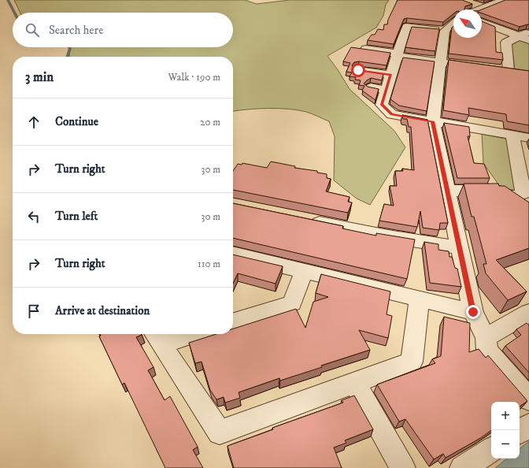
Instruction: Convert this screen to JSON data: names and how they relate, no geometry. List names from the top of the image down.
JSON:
{
  "north": "top left",
  "page": {
    "search": "Search here",
    "heading": ["3 min", "Walk · 190 m"],
    "list": [
      ["Continue", "20 m"],
      ["Turn right", "30 m"],
      ["Turn left", "30 m"],
      ["Turn right", "110 m"],
      "Arrive at destination"
    ],
    "map_buttons": ["+", "−"]
  }
}
